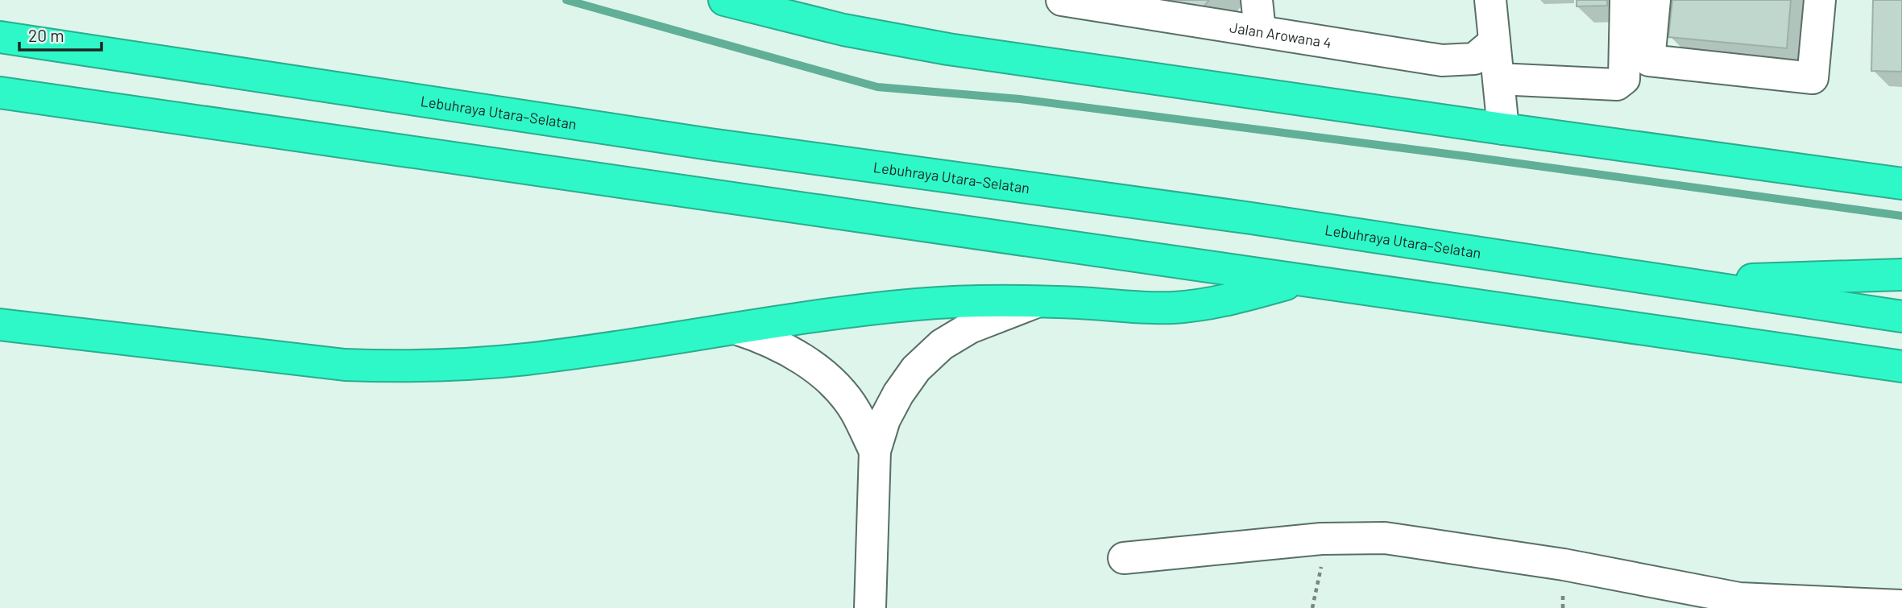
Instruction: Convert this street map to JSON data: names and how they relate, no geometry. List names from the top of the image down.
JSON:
{
  "streets": {
    "highway": ["Lebuhraya Utara–Selatan"],
    "street": ["Jalan Arowana 4"]
  },
  "scale_bar": "20 m"
}
